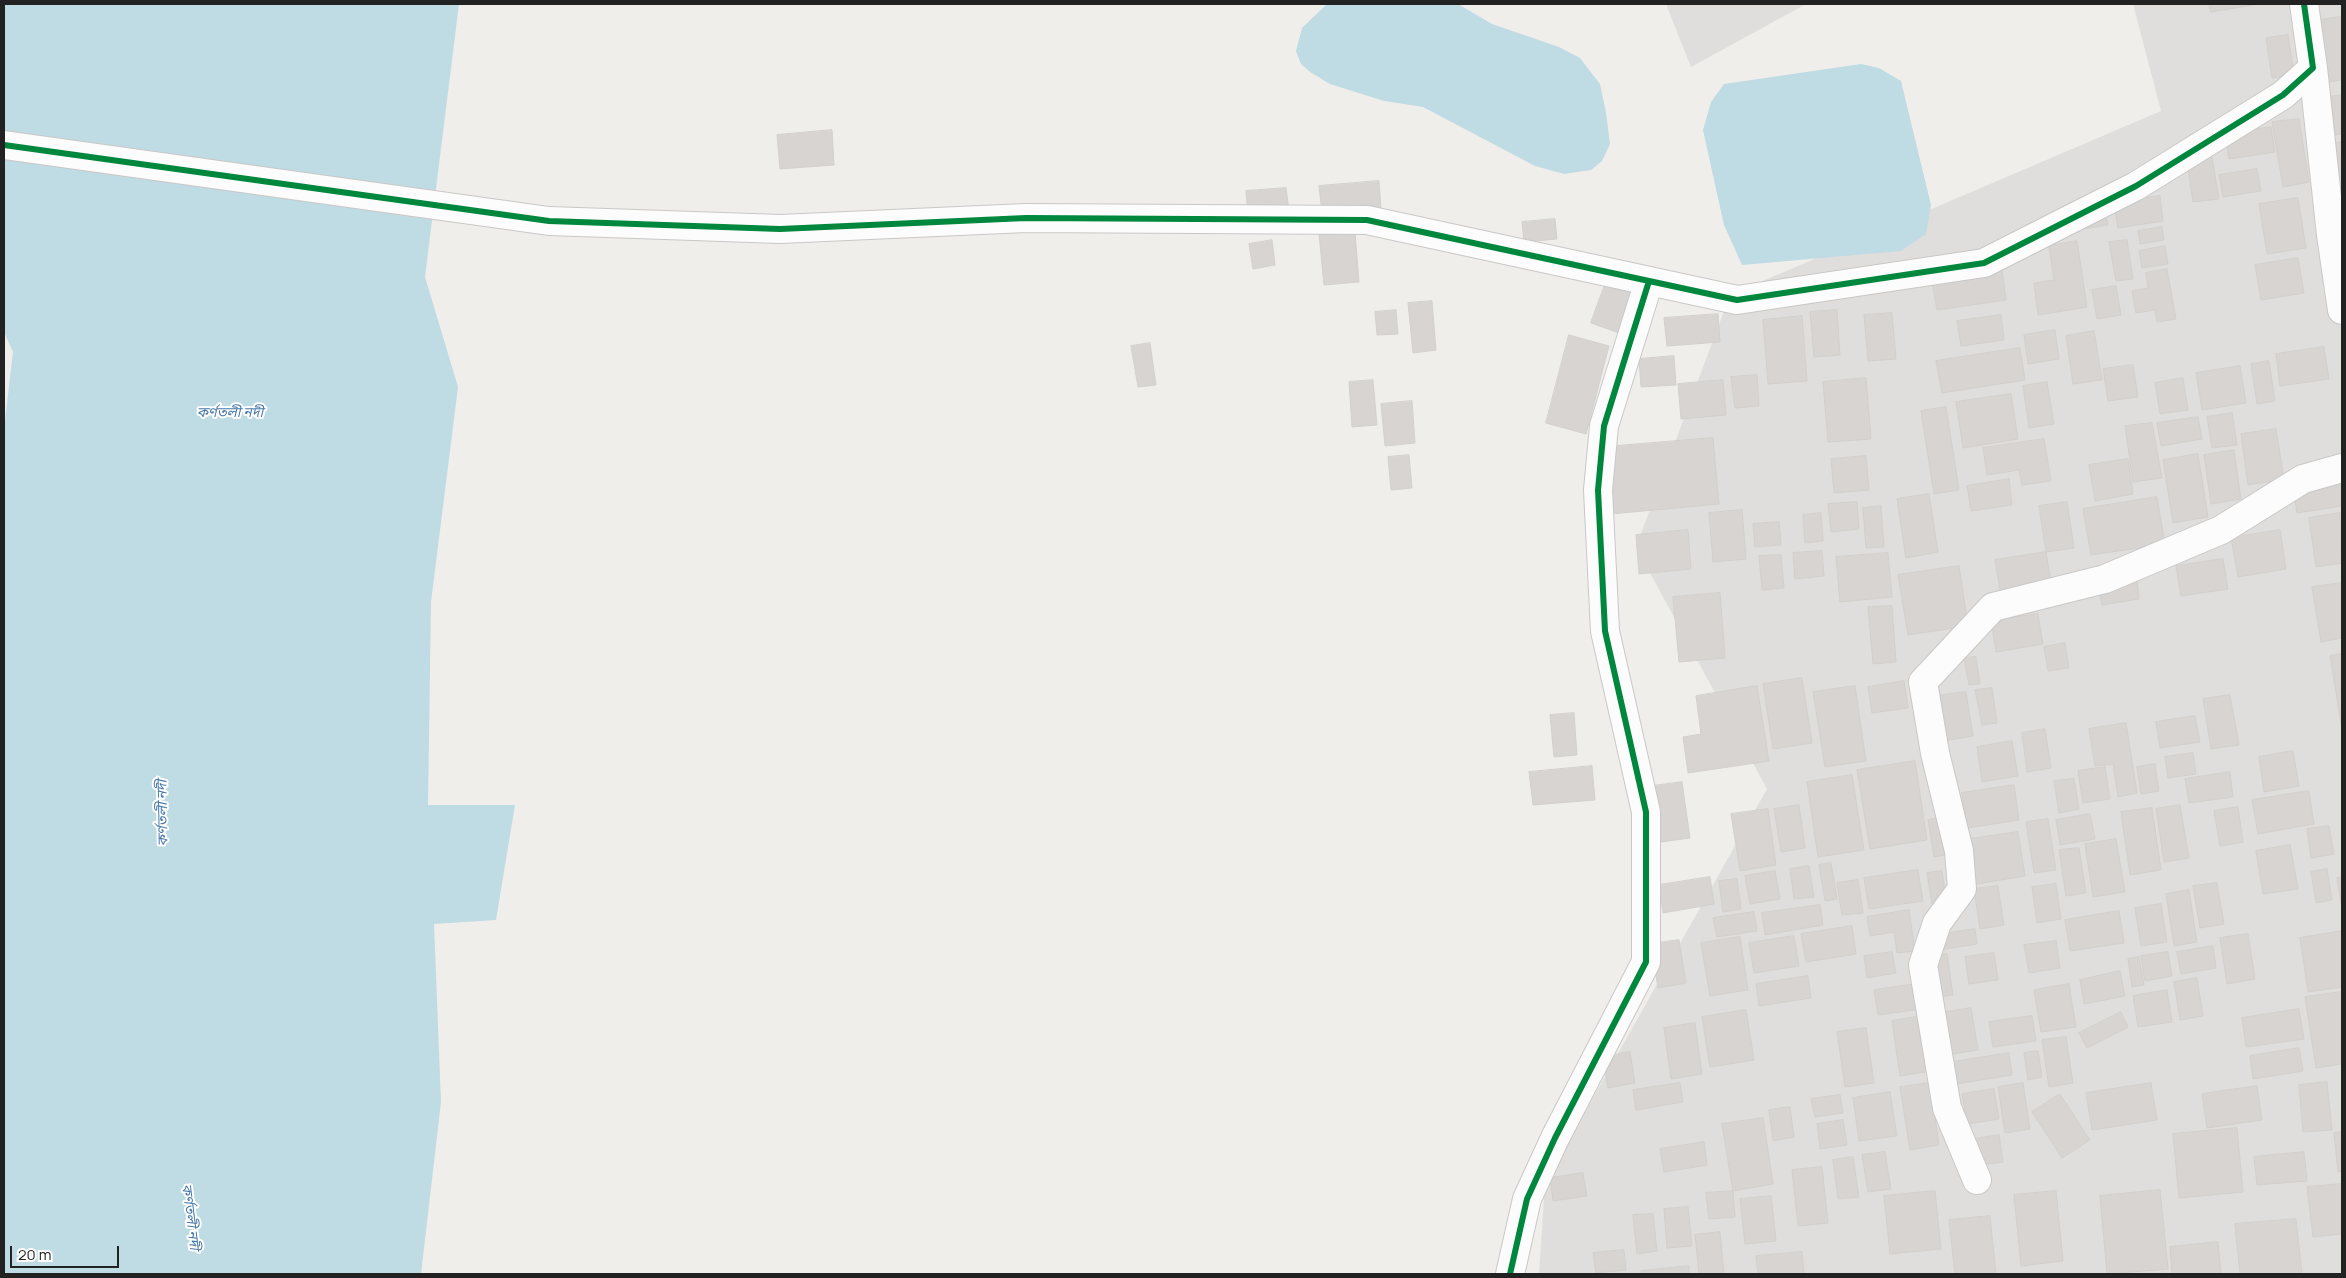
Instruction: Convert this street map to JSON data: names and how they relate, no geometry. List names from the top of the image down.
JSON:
{
  "water": ["কর্ণতলী নদী"],
  "scale_bar": "20 m"
}
